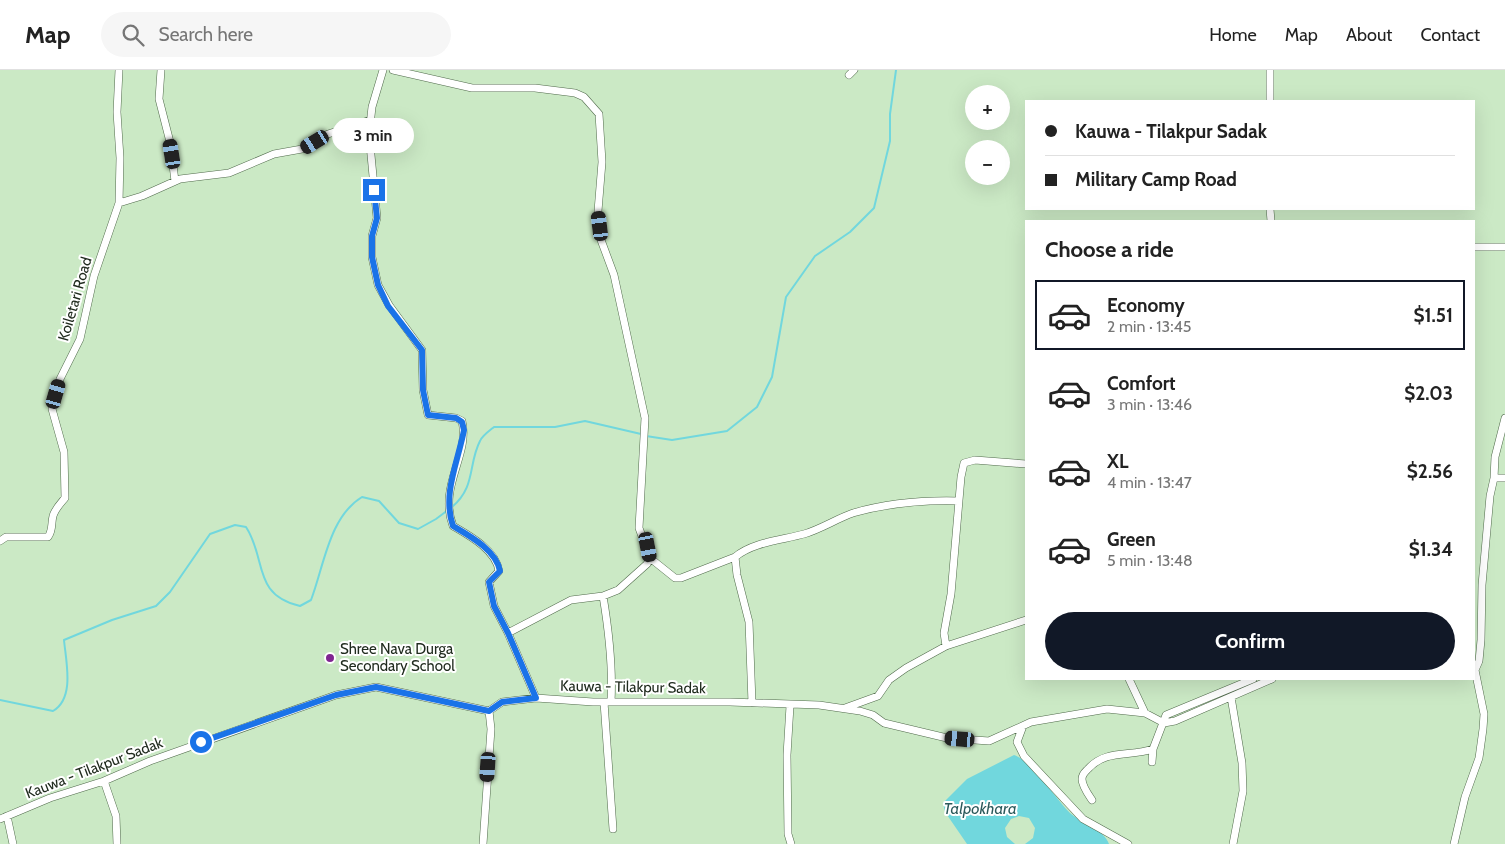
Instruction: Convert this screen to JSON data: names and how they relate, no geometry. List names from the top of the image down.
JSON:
{
  "streets": {
    "street": ["Koiletari Road", "Kauwa - Tilakpur Sadak"]
  },
  "water": ["Talpokhara"],
  "places": ["Shree Nava Durga Secondary School"],
  "page": {
    "header": "Map",
    "search": "Search here",
    "nav": [
      "Home",
      "Map",
      "About",
      "Contact"
    ],
    "map_buttons": ["+", "−"],
    "banner": ["Kauwa - Tilakpur Sadak", "Military Camp Road"],
    "bubble": "3 min",
    "heading": "Choose a ride",
    "list": [
      {
        "name": "Economy",
        "note": "2 min · 13:45",
        "value": "$1.51"
      },
      {
        "name": "Comfort",
        "note": "3 min · 13:46",
        "value": "$2.03"
      },
      {
        "name": "XL",
        "note": "4 min · 13:47",
        "value": "$2.56"
      },
      {
        "name": "Green",
        "note": "5 min · 13:48",
        "value": "$1.34"
      }
    ],
    "buttons": "Confirm"
  }
}
